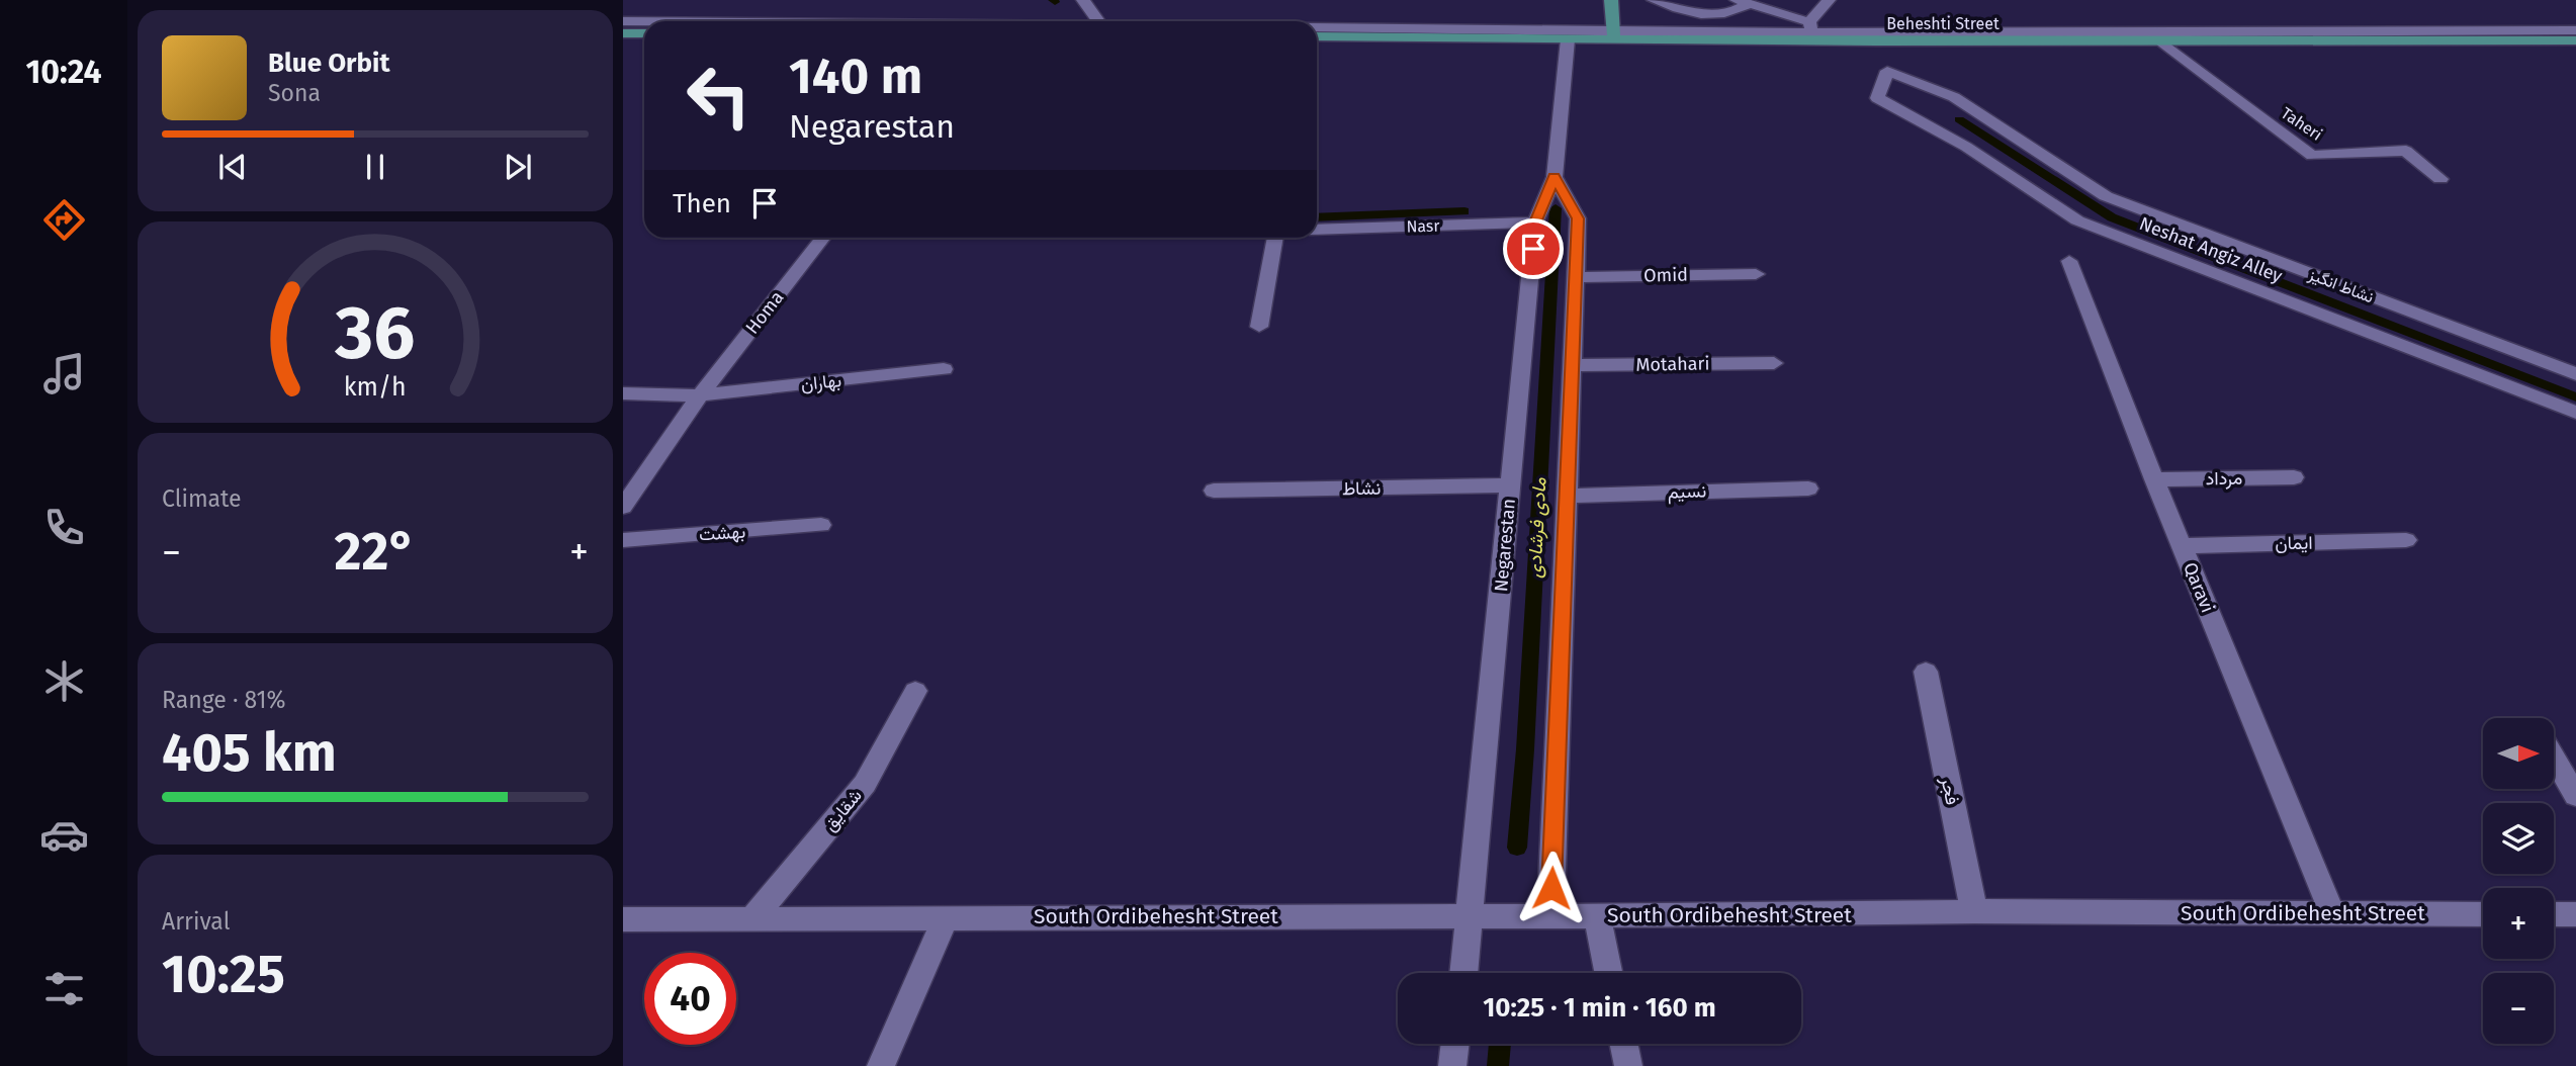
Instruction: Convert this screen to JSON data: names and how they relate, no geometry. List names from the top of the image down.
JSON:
{
  "streets": {
    "main road": ["Beheshti Street"],
    "street": [
      "Taheri",
      "Nasr",
      "Neshat Angiz Alley",
      "Omid",
      "نشاط انگیز",
      "Homa",
      "Motahari",
      "بهاران",
      "مرداد",
      "نشاط",
      "نسیم",
      "بهشت",
      "ایمان",
      "Negarestan",
      "Qaravi",
      "فجر",
      "شقایق",
      "South Ordibehesht Street"
    ]
  },
  "crossings": [
    ["Beheshti Street", "Taheri"],
    ["Beheshti Street", "Negarestan"],
    ["Nasr", "Negarestan"],
    ["Neshat Angiz Alley", "نشاط انگیز"],
    ["Homa", "بهاران"],
    ["مرداد", "Qaravi"],
    ["نشاط", "Negarestan"],
    ["ایمان", "Qaravi"],
    ["Negarestan", "South Ordibehesht Street"],
    ["Qaravi", "South Ordibehesht Street"],
    ["فجر", "South Ordibehesht Street"],
    ["شقایق", "South Ordibehesht Street"]
  ],
  "water": ["مادی فرشادی"],
  "north": "right",
  "page": {
    "tabs": "10:24",
    "turn": ["140 m", "Negarestan"],
    "song": ["Blue Orbit", "Sona"],
    "then": "Then",
    "tile": [
      "Climate",
      ["Range · 81%", "405 km"],
      ["Arrival", "10:25"]
    ],
    "heat": ["−", "22°", "+"],
    "map_buttons": ["+", "−"],
    "limit": "40",
    "trip": "10:25 · 1 min · 160 m",
    "gauge": ["36", "km/h"]
  }
}
